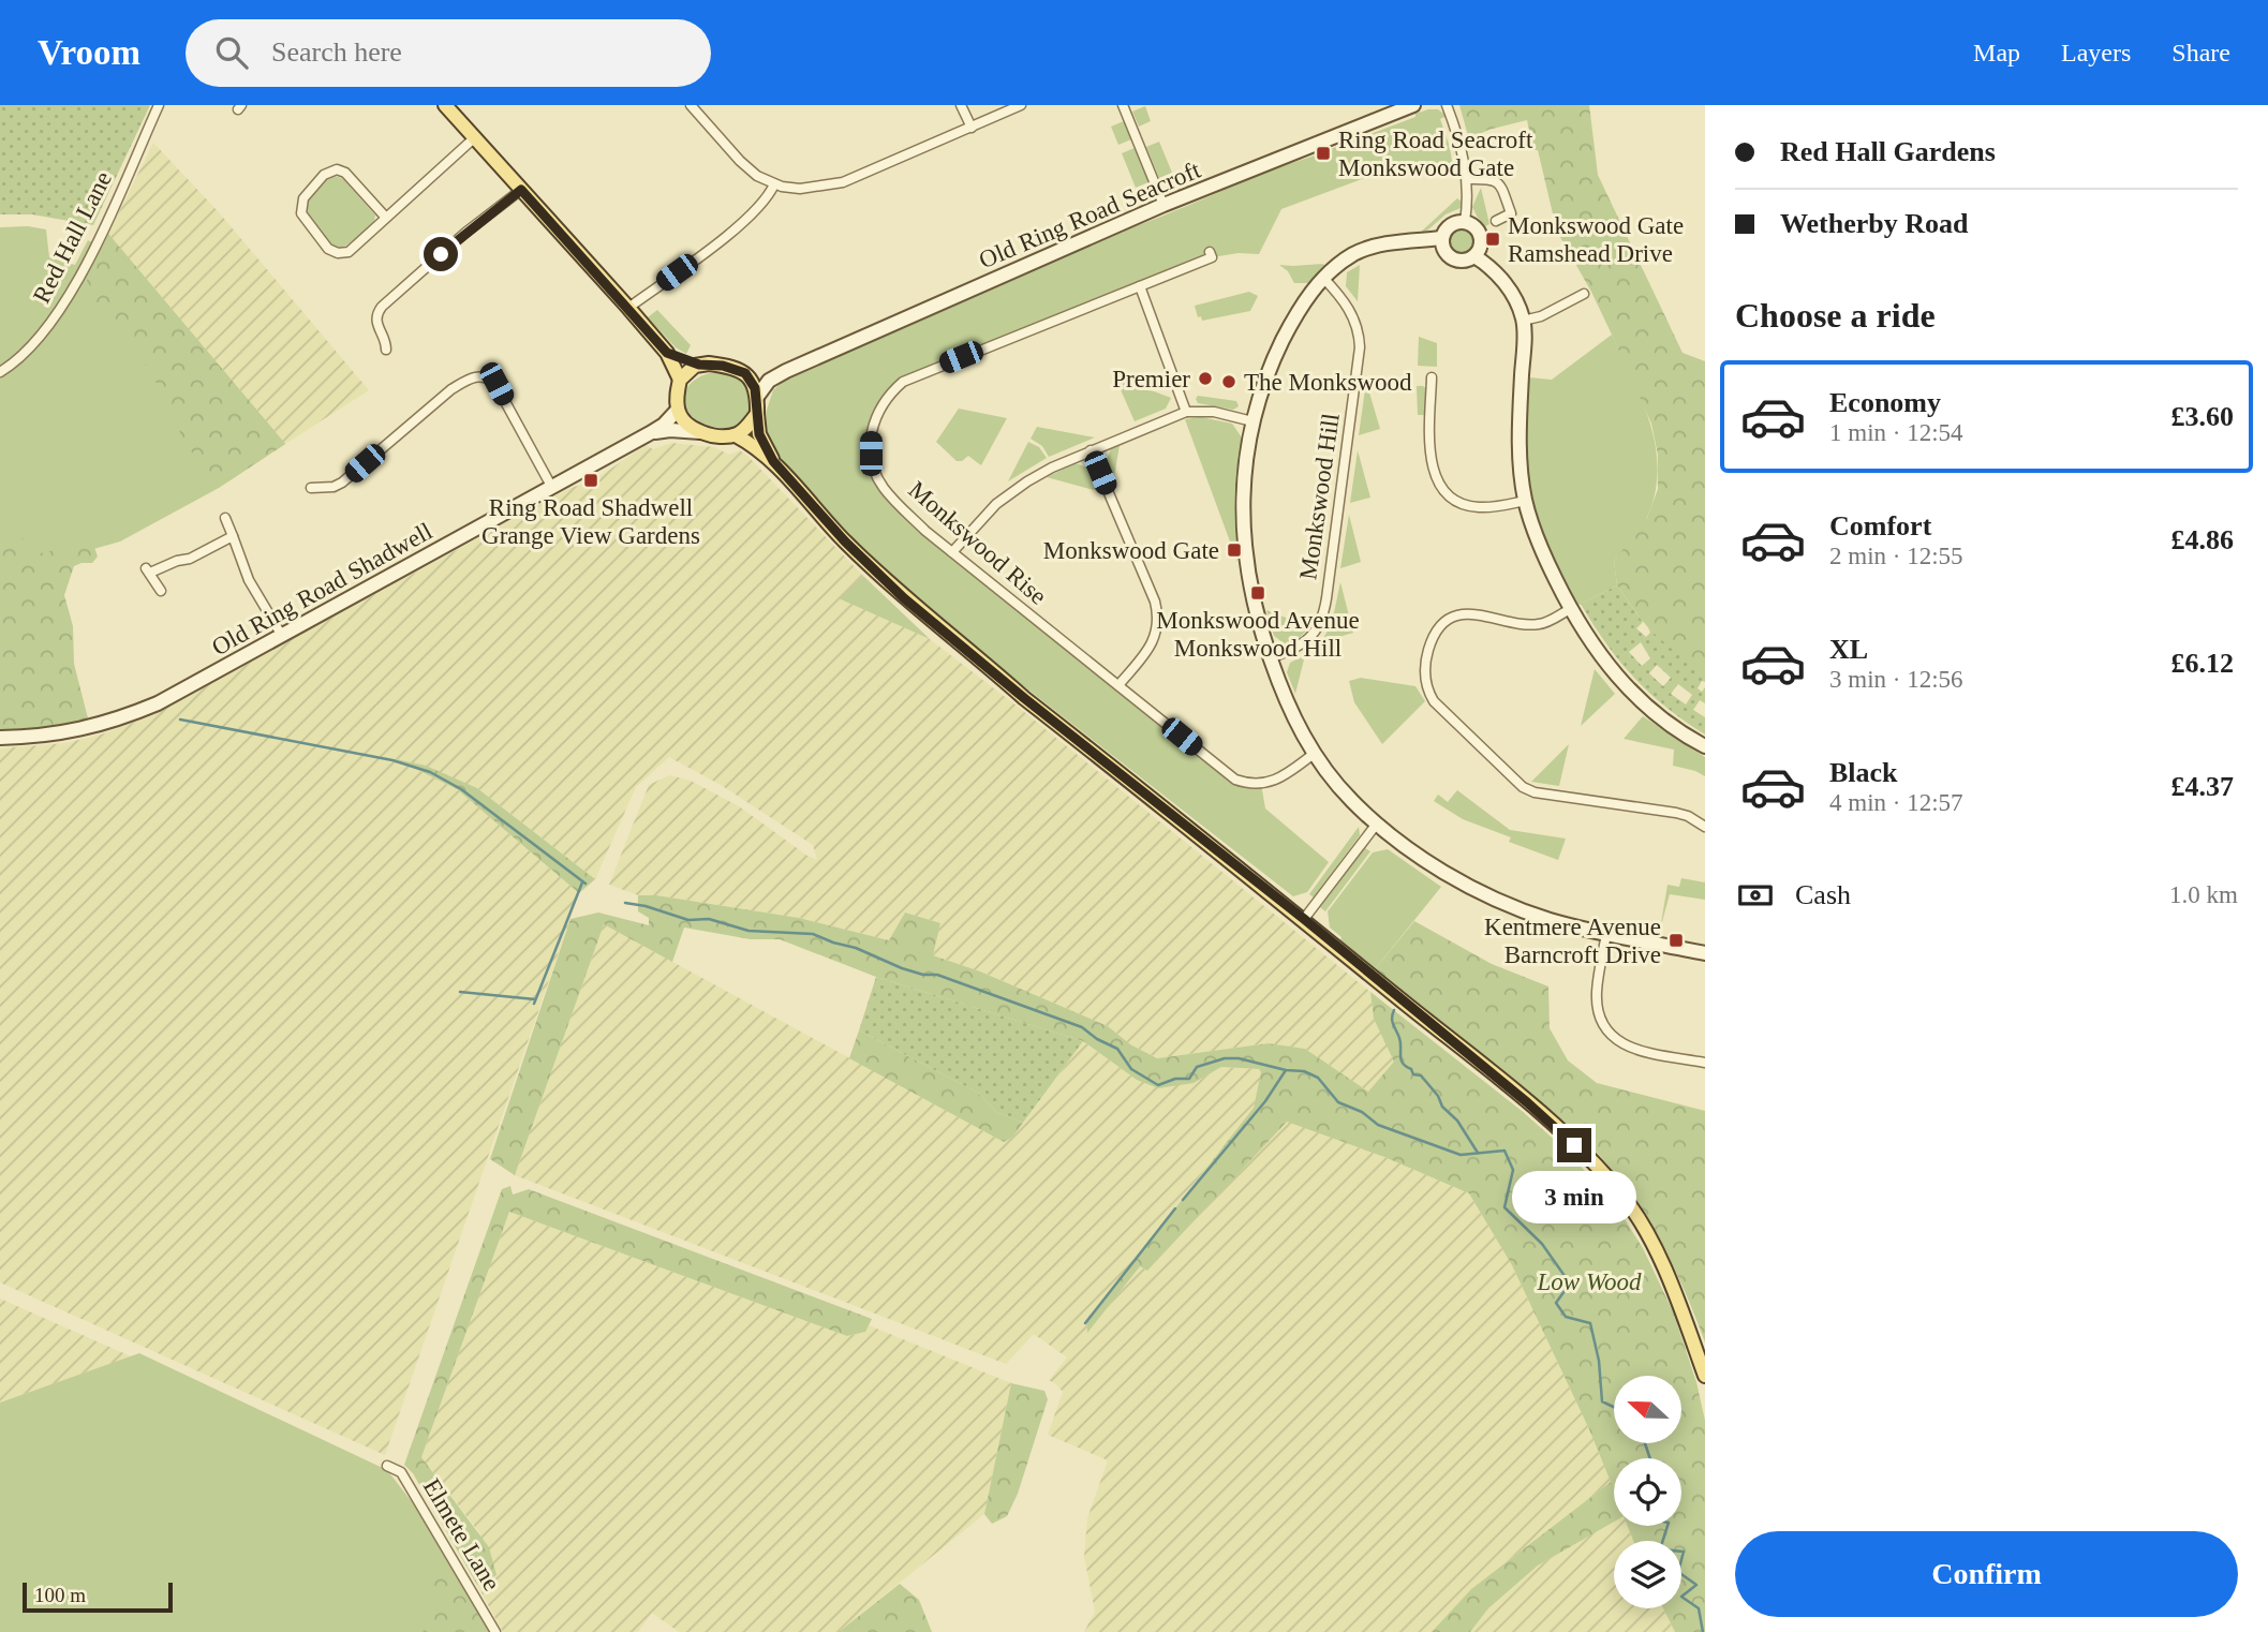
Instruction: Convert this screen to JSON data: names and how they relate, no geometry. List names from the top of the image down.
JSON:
{
  "streets": {
    "street": [
      "Old Ring Road Seacroft",
      "Red Hall Lane",
      "Monkswood Hill",
      "Monkswood Rise",
      "Old Ring Road Shadwell",
      "Elmete Lane"
    ]
  },
  "crossings": [
    ["Old Ring Road Seacroft", "Old Ring Road Shadwell"]
  ],
  "parks": ["Low Wood"],
  "places": {
    "transit": [
      "Ring Road Seacroft Monkswood Gate",
      "Monkswood Gate Ramshead Drive",
      "Ring Road Shadwell Grange View Gardens",
      "Monkswood Gate",
      "Monkswood Avenue Monkswood Hill",
      "Kentmere Avenue Barncroft Drive"
    ],
    "other": ["Premier", "The Monkswood"]
  },
  "scale_bar": "100 m",
  "north": "left",
  "page": {
    "header": "Vroom",
    "search": "Search here",
    "nav": ["Map", "Layers", "Share"],
    "banner": ["Red Hall Gardens", "Wetherby Road"],
    "heading": "Choose a ride",
    "list": [
      {
        "name": "Economy",
        "note": "1 min · 12:54",
        "value": "£3.60"
      },
      {
        "name": "Comfort",
        "note": "2 min · 12:55",
        "value": "£4.86"
      },
      {
        "name": "XL",
        "note": "3 min · 12:56",
        "value": "£6.12"
      },
      {
        "name": "Black",
        "note": "4 min · 12:57",
        "value": "£4.37"
      }
    ],
    "pay": ["Cash", "1.0 km"],
    "bubble": "3 min",
    "buttons": "Confirm",
    "scale": "100 m"
  }
}
